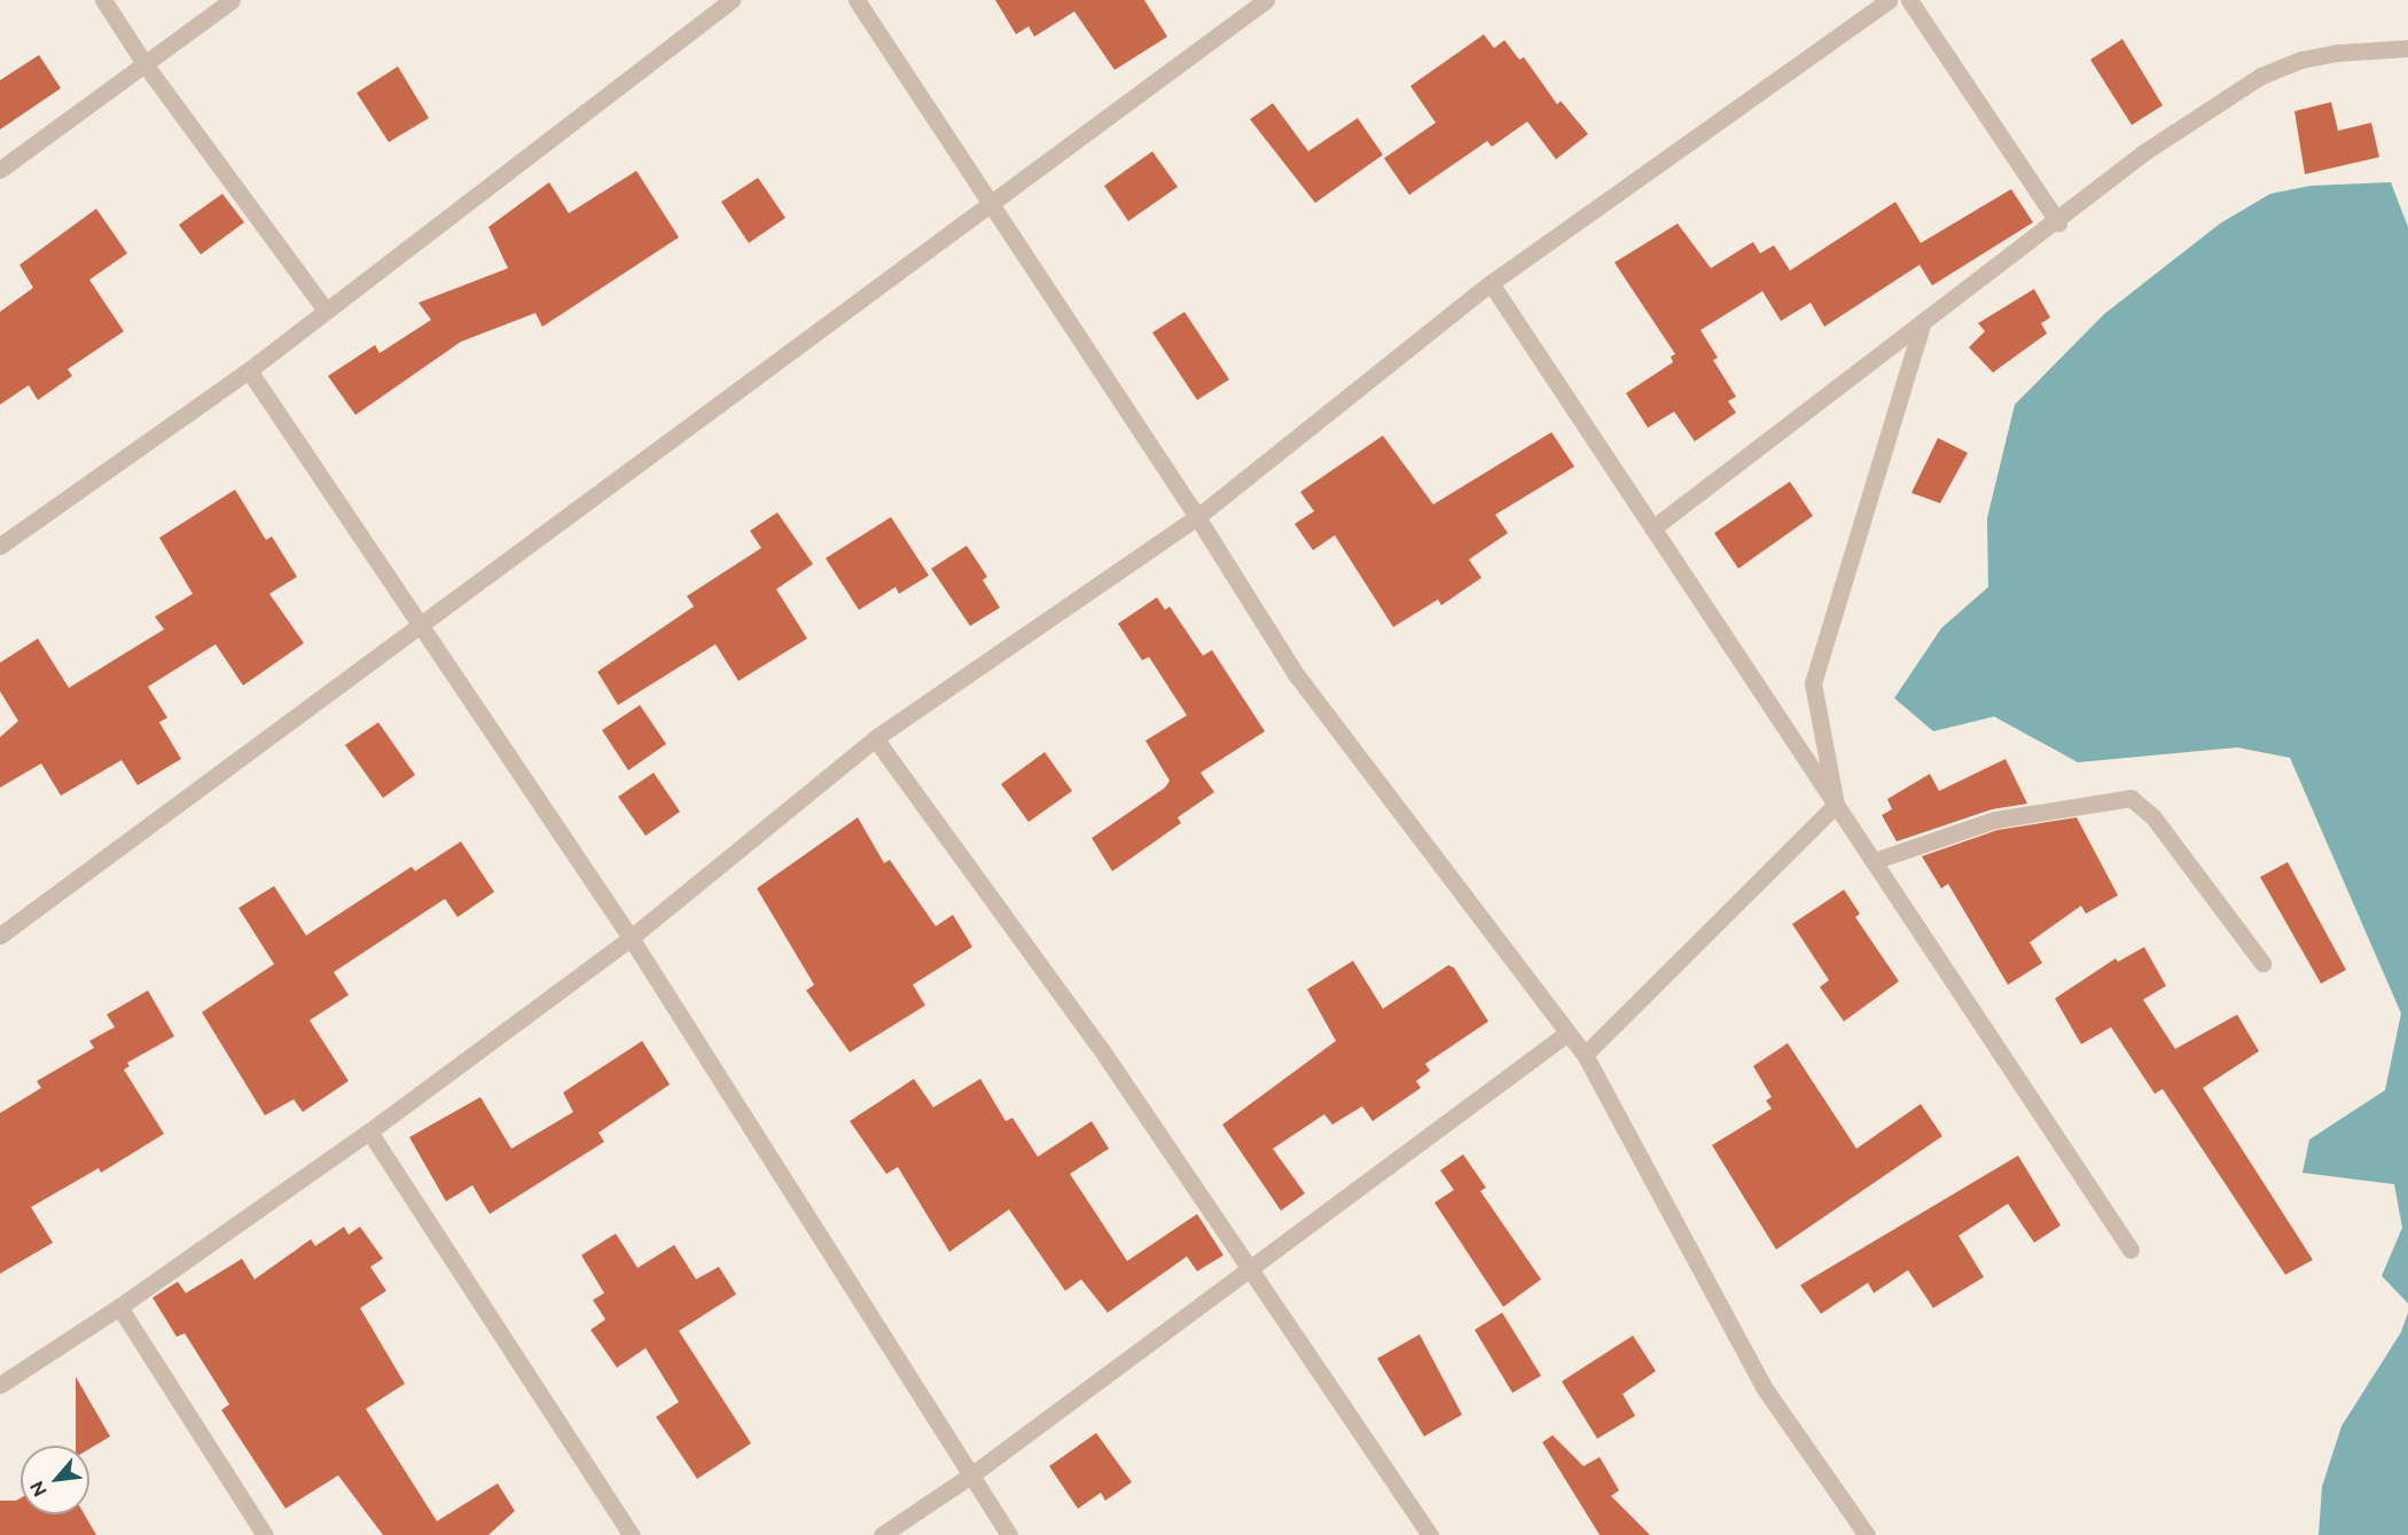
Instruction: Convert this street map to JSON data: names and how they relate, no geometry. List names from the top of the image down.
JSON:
{
  "north": "bottom left"
}
